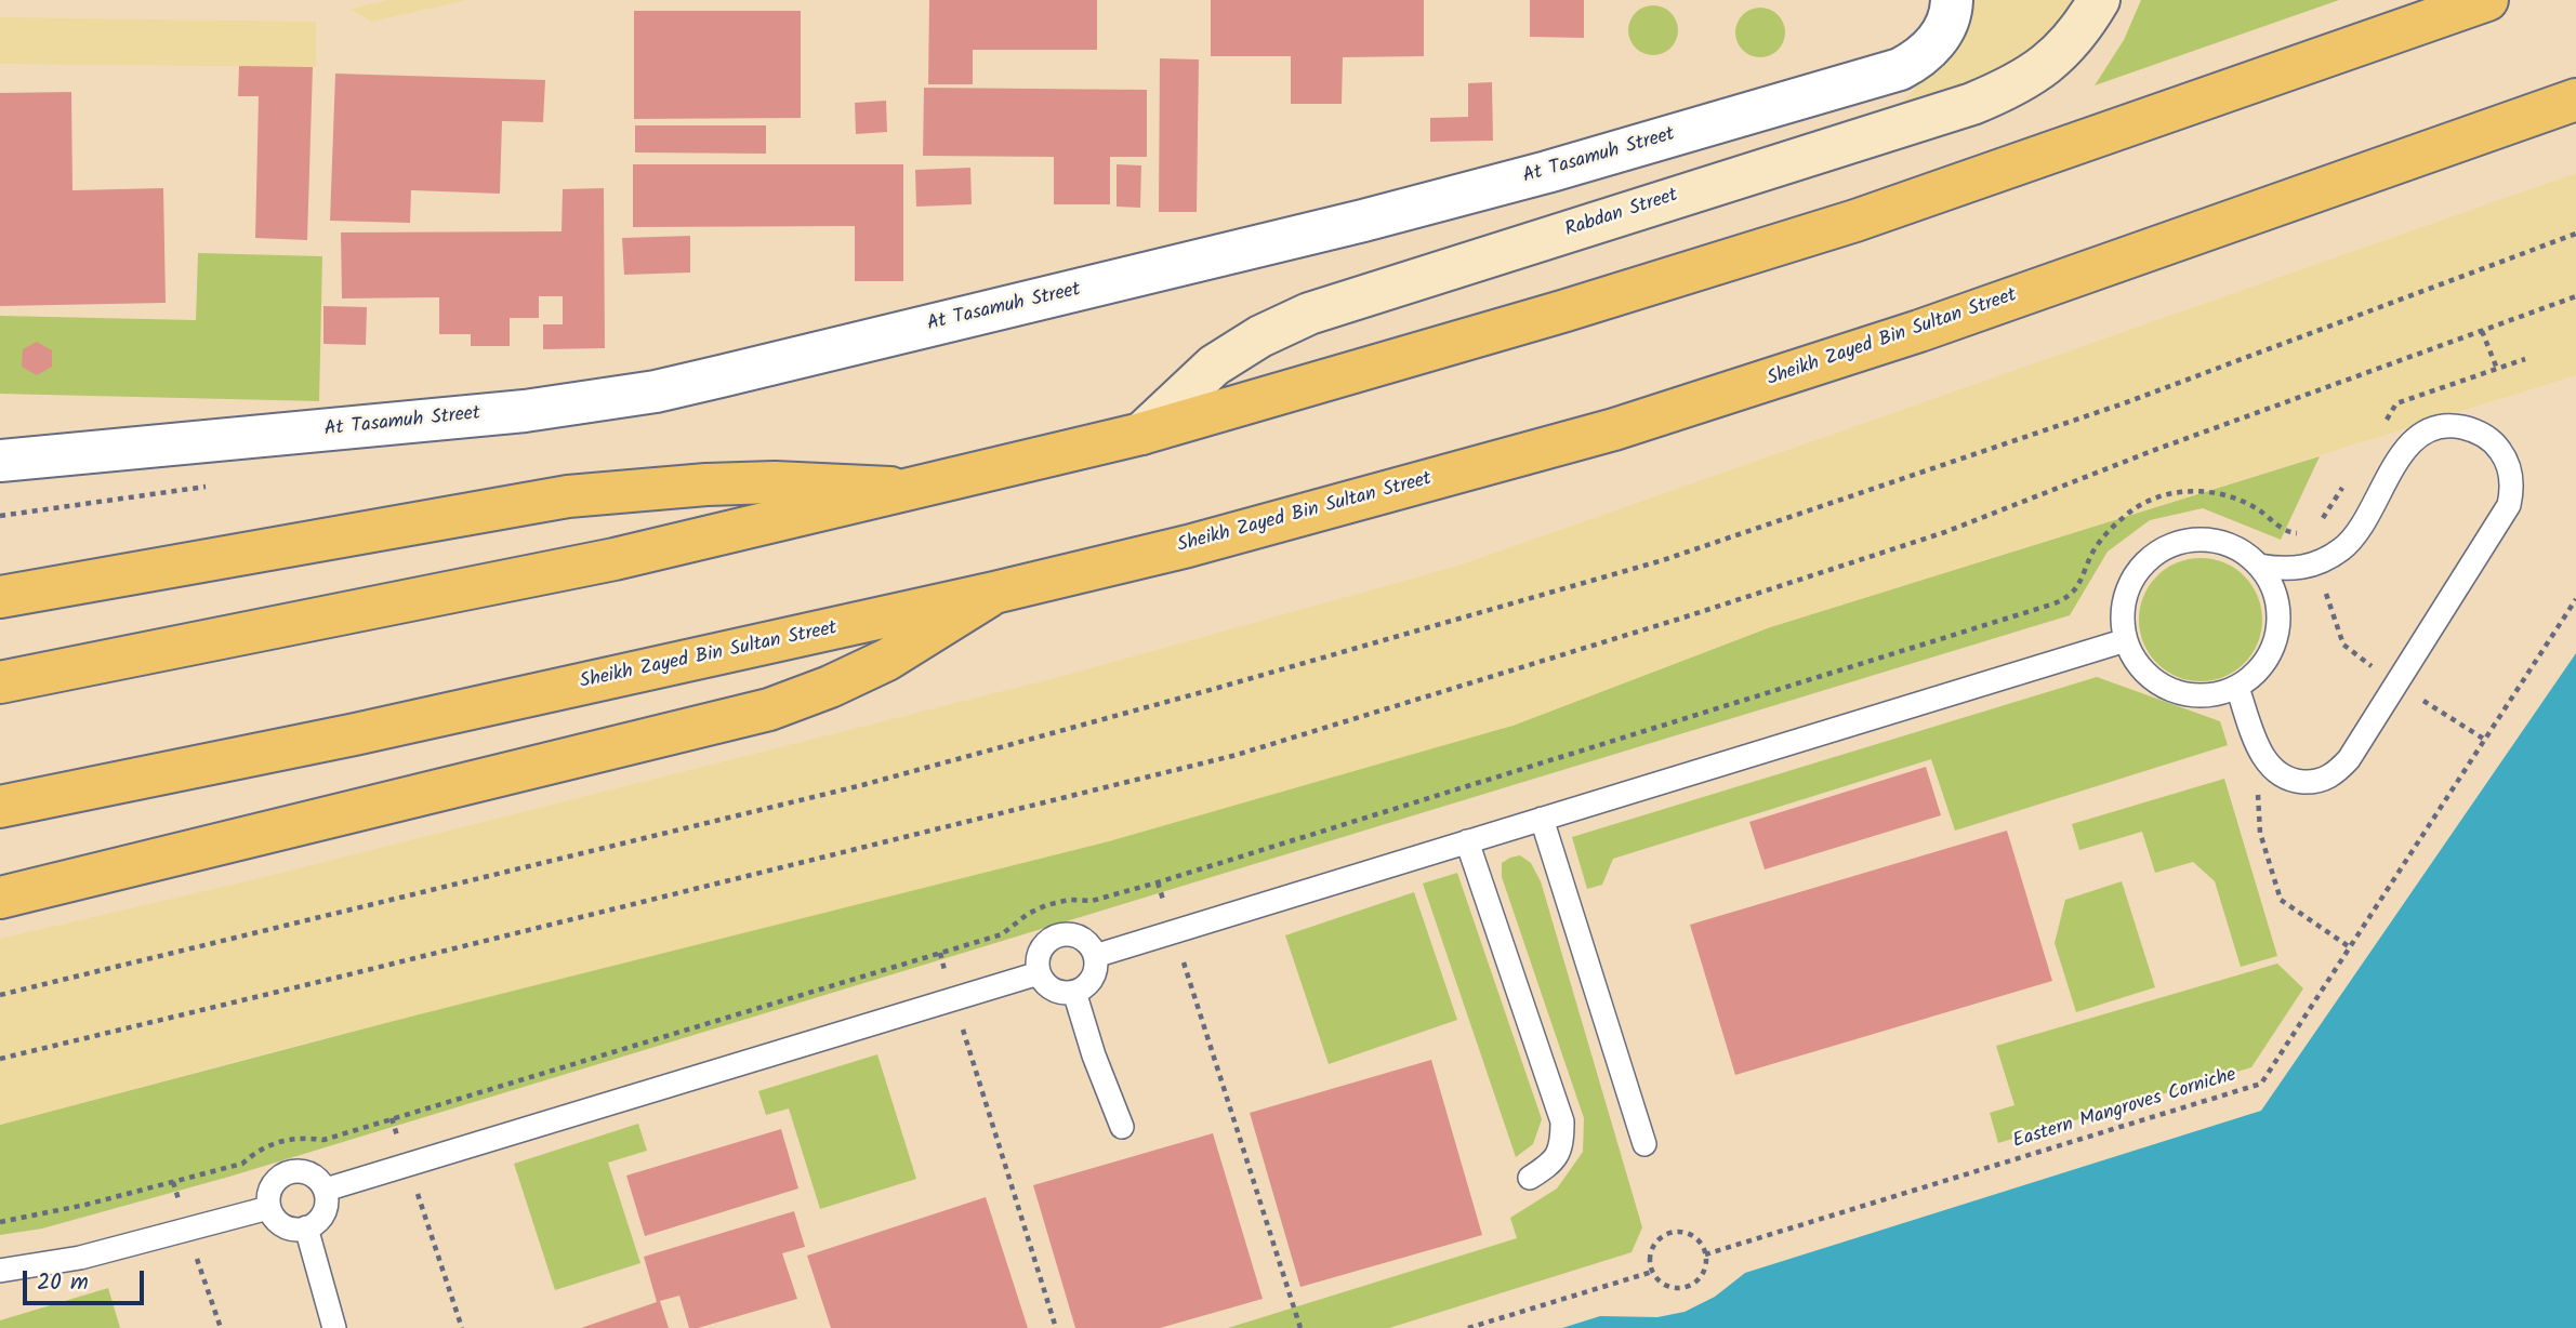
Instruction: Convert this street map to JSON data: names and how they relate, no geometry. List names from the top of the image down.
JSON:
{
  "streets": {
    "main road": ["Rabdan Street", "Sheikh Zayed Bin Sultan Street"],
    "street": ["At Tasamuh Street"],
    "path": ["Eastern Mangroves Corniche"]
  },
  "scale_bar": "20 m"
}
